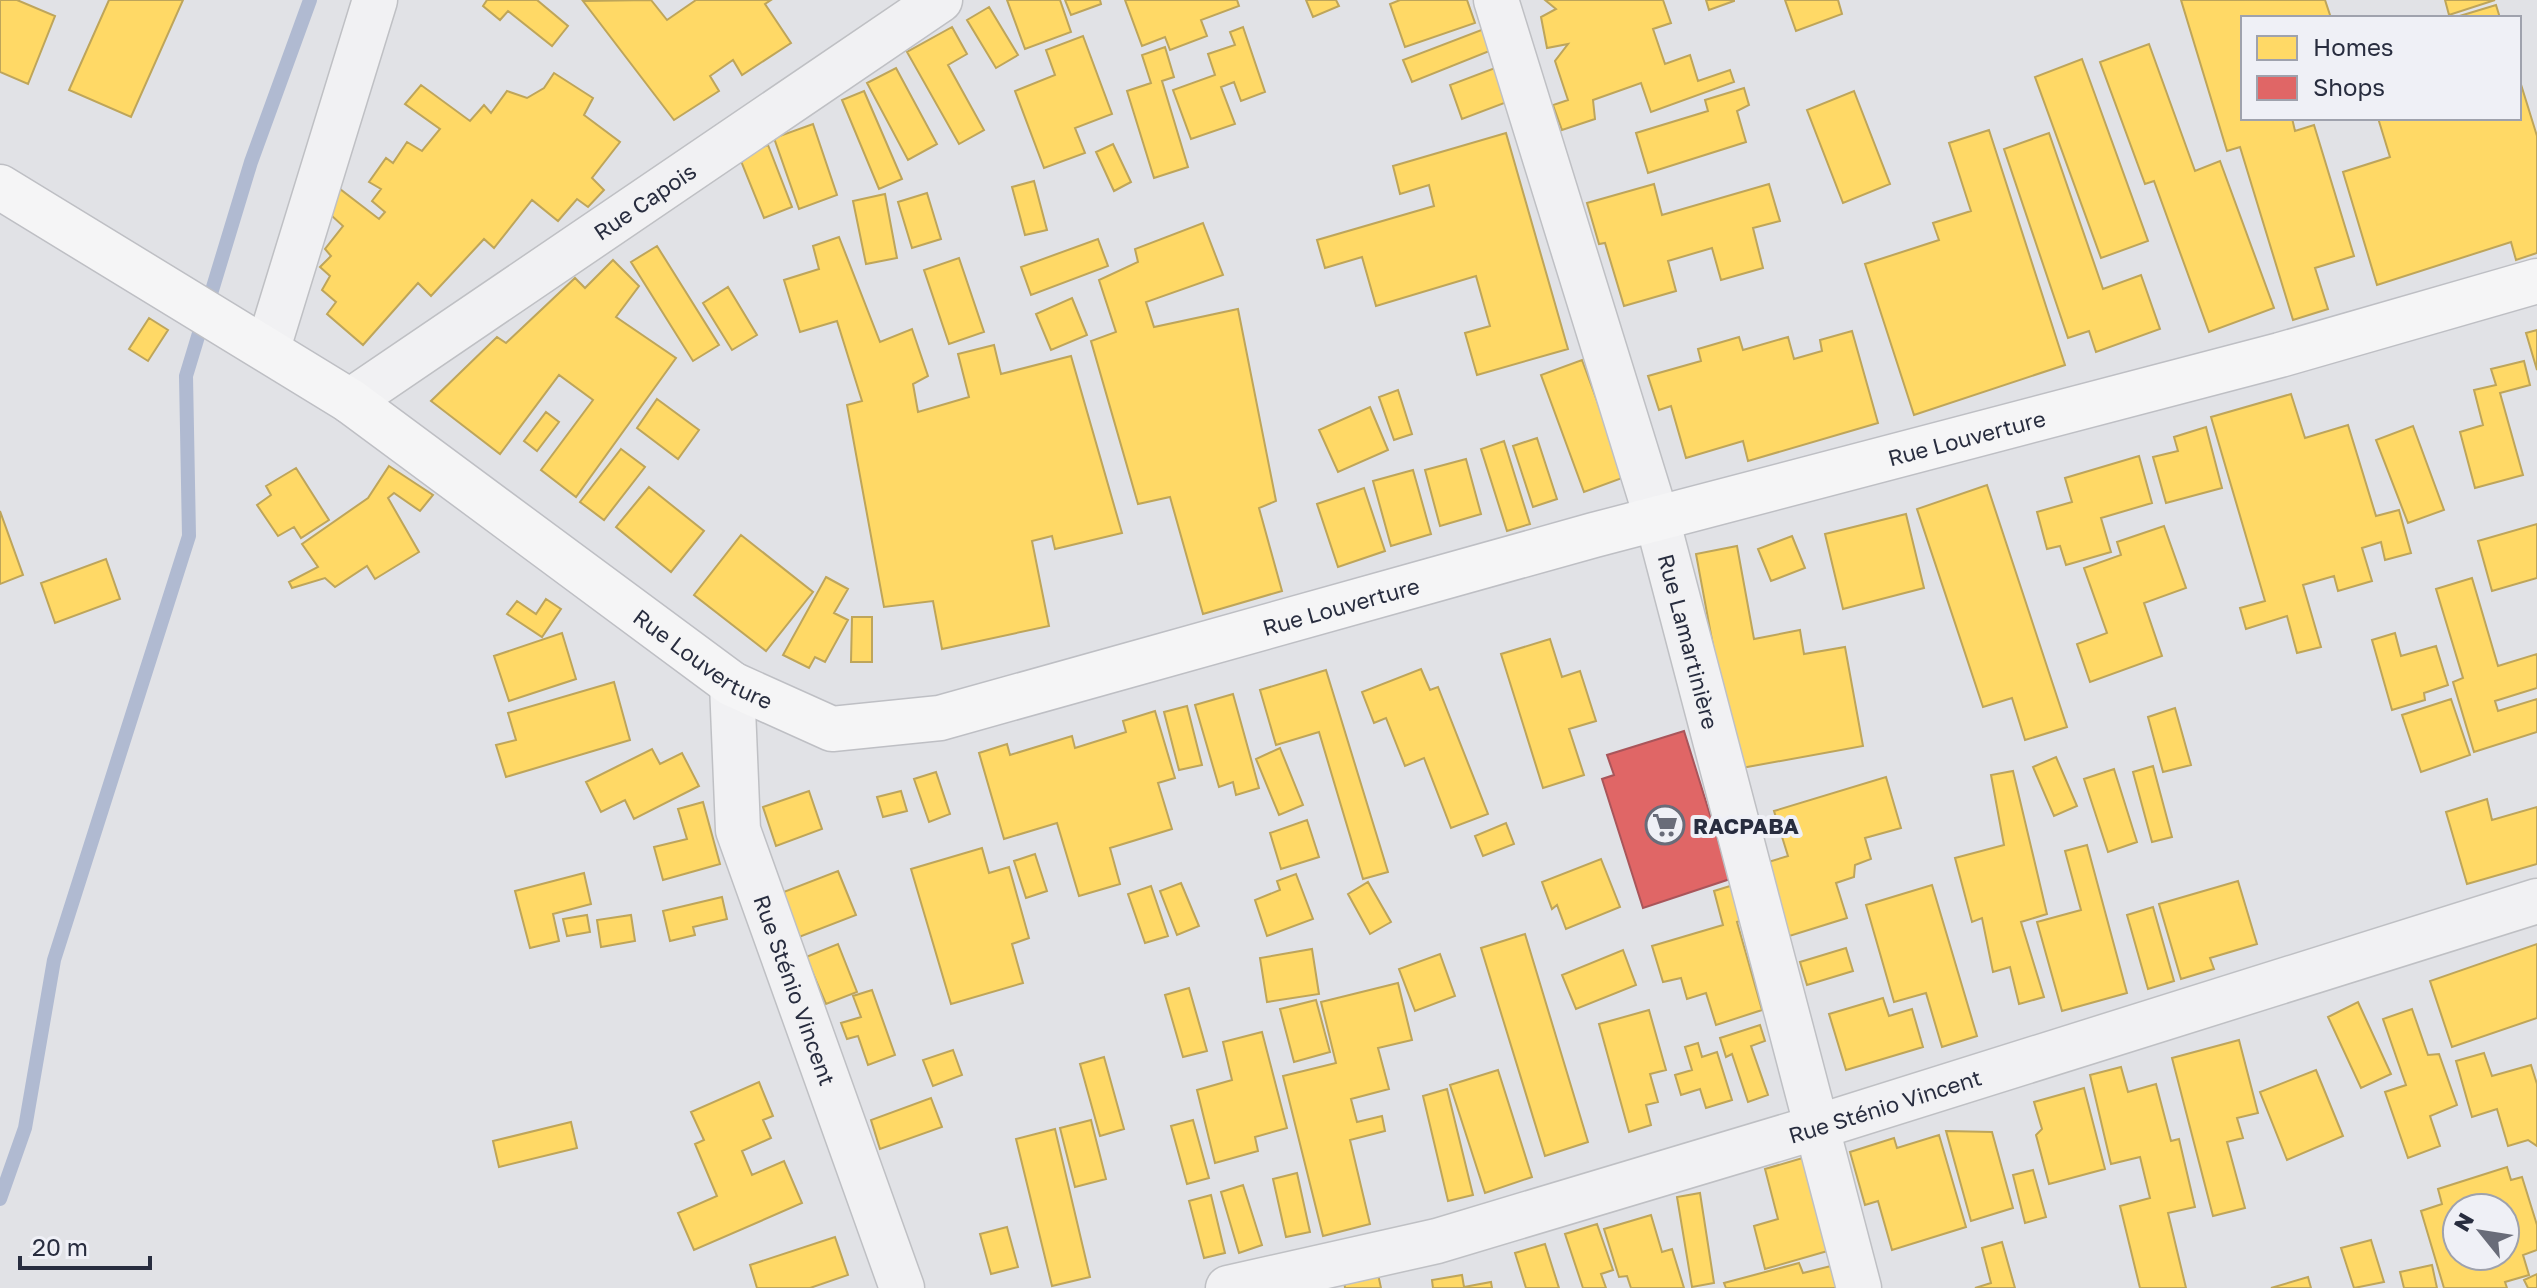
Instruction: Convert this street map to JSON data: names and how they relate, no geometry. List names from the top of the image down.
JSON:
{
  "streets": {
    "main road": ["Rue Louverture"],
    "street": ["Rue Capois", "Rue Lamartinière", "Rue Sténio Vincent"]
  },
  "crossings": [
    ["Rue Capois", "Rue Louverture"],
    ["Rue Louverture", "Rue Lamartinière"],
    ["Rue Louverture", "Rue Sténio Vincent"],
    ["Rue Lamartinière", "Rue Sténio Vincent"]
  ],
  "places": {
    "supermarket": ["RACPABA"]
  },
  "legend": ["Homes", "Shops"],
  "scale_bar": "20 m",
  "north": "top left"
}
